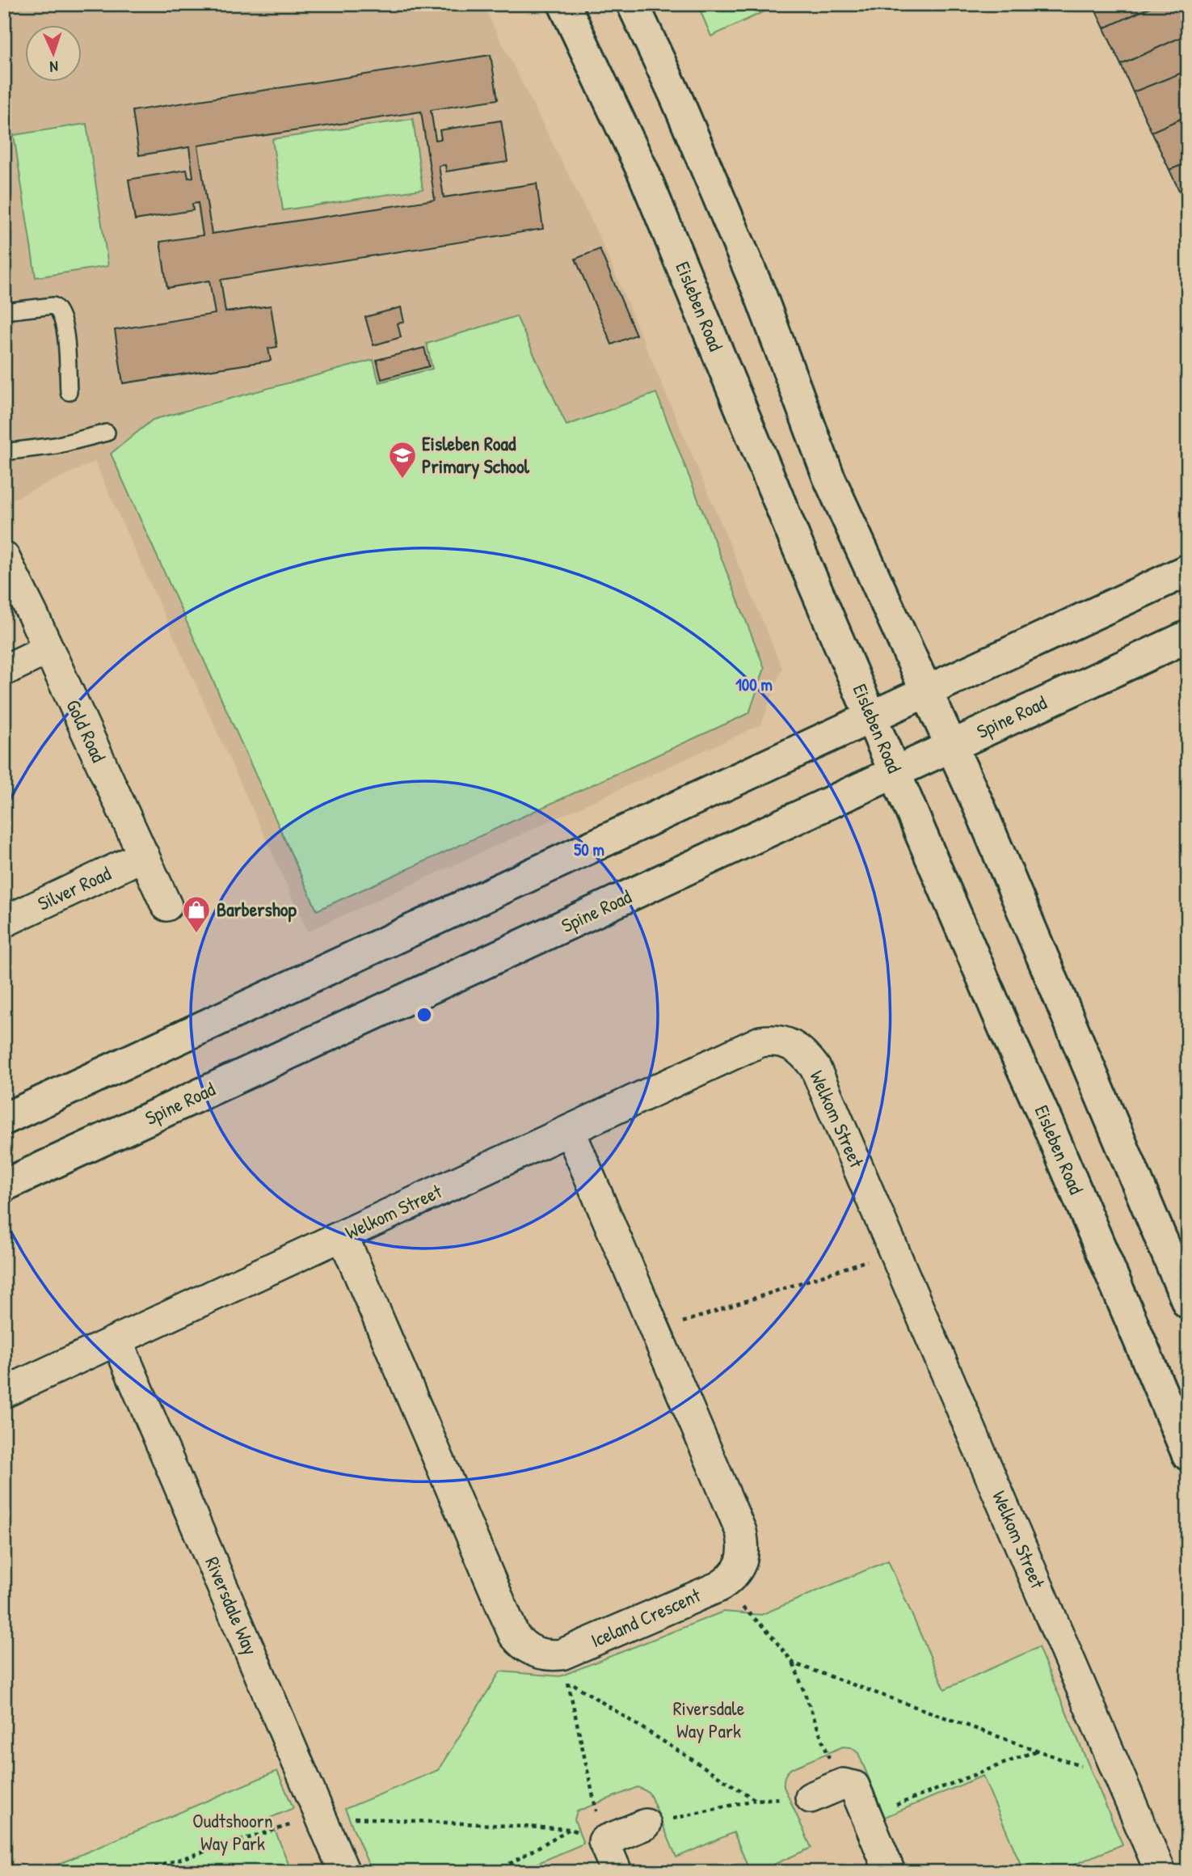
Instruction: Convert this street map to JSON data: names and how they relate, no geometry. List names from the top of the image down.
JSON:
{
  "streets": {
    "main road": ["Eisleben Road", "Spine Road"],
    "street": [
      "Gold Road",
      "Silver Road",
      "Welkom Street",
      "Riversdale Way",
      "Iceland Crescent"
    ]
  },
  "crossings": [
    ["Eisleben Road", "Spine Road"],
    ["Gold Road", "Silver Road"],
    ["Welkom Street", "Riversdale Way"],
    ["Welkom Street", "Iceland Crescent"]
  ],
  "parks": ["Riversdale Way Park", "Oudtshoorn Way Park"],
  "places": {
    "school or university": ["Eisleben Road Primary School"],
    "shop": ["Barbershop"]
  },
  "north": "bottom",
  "rings": ["100 m", "50 m"]
}
